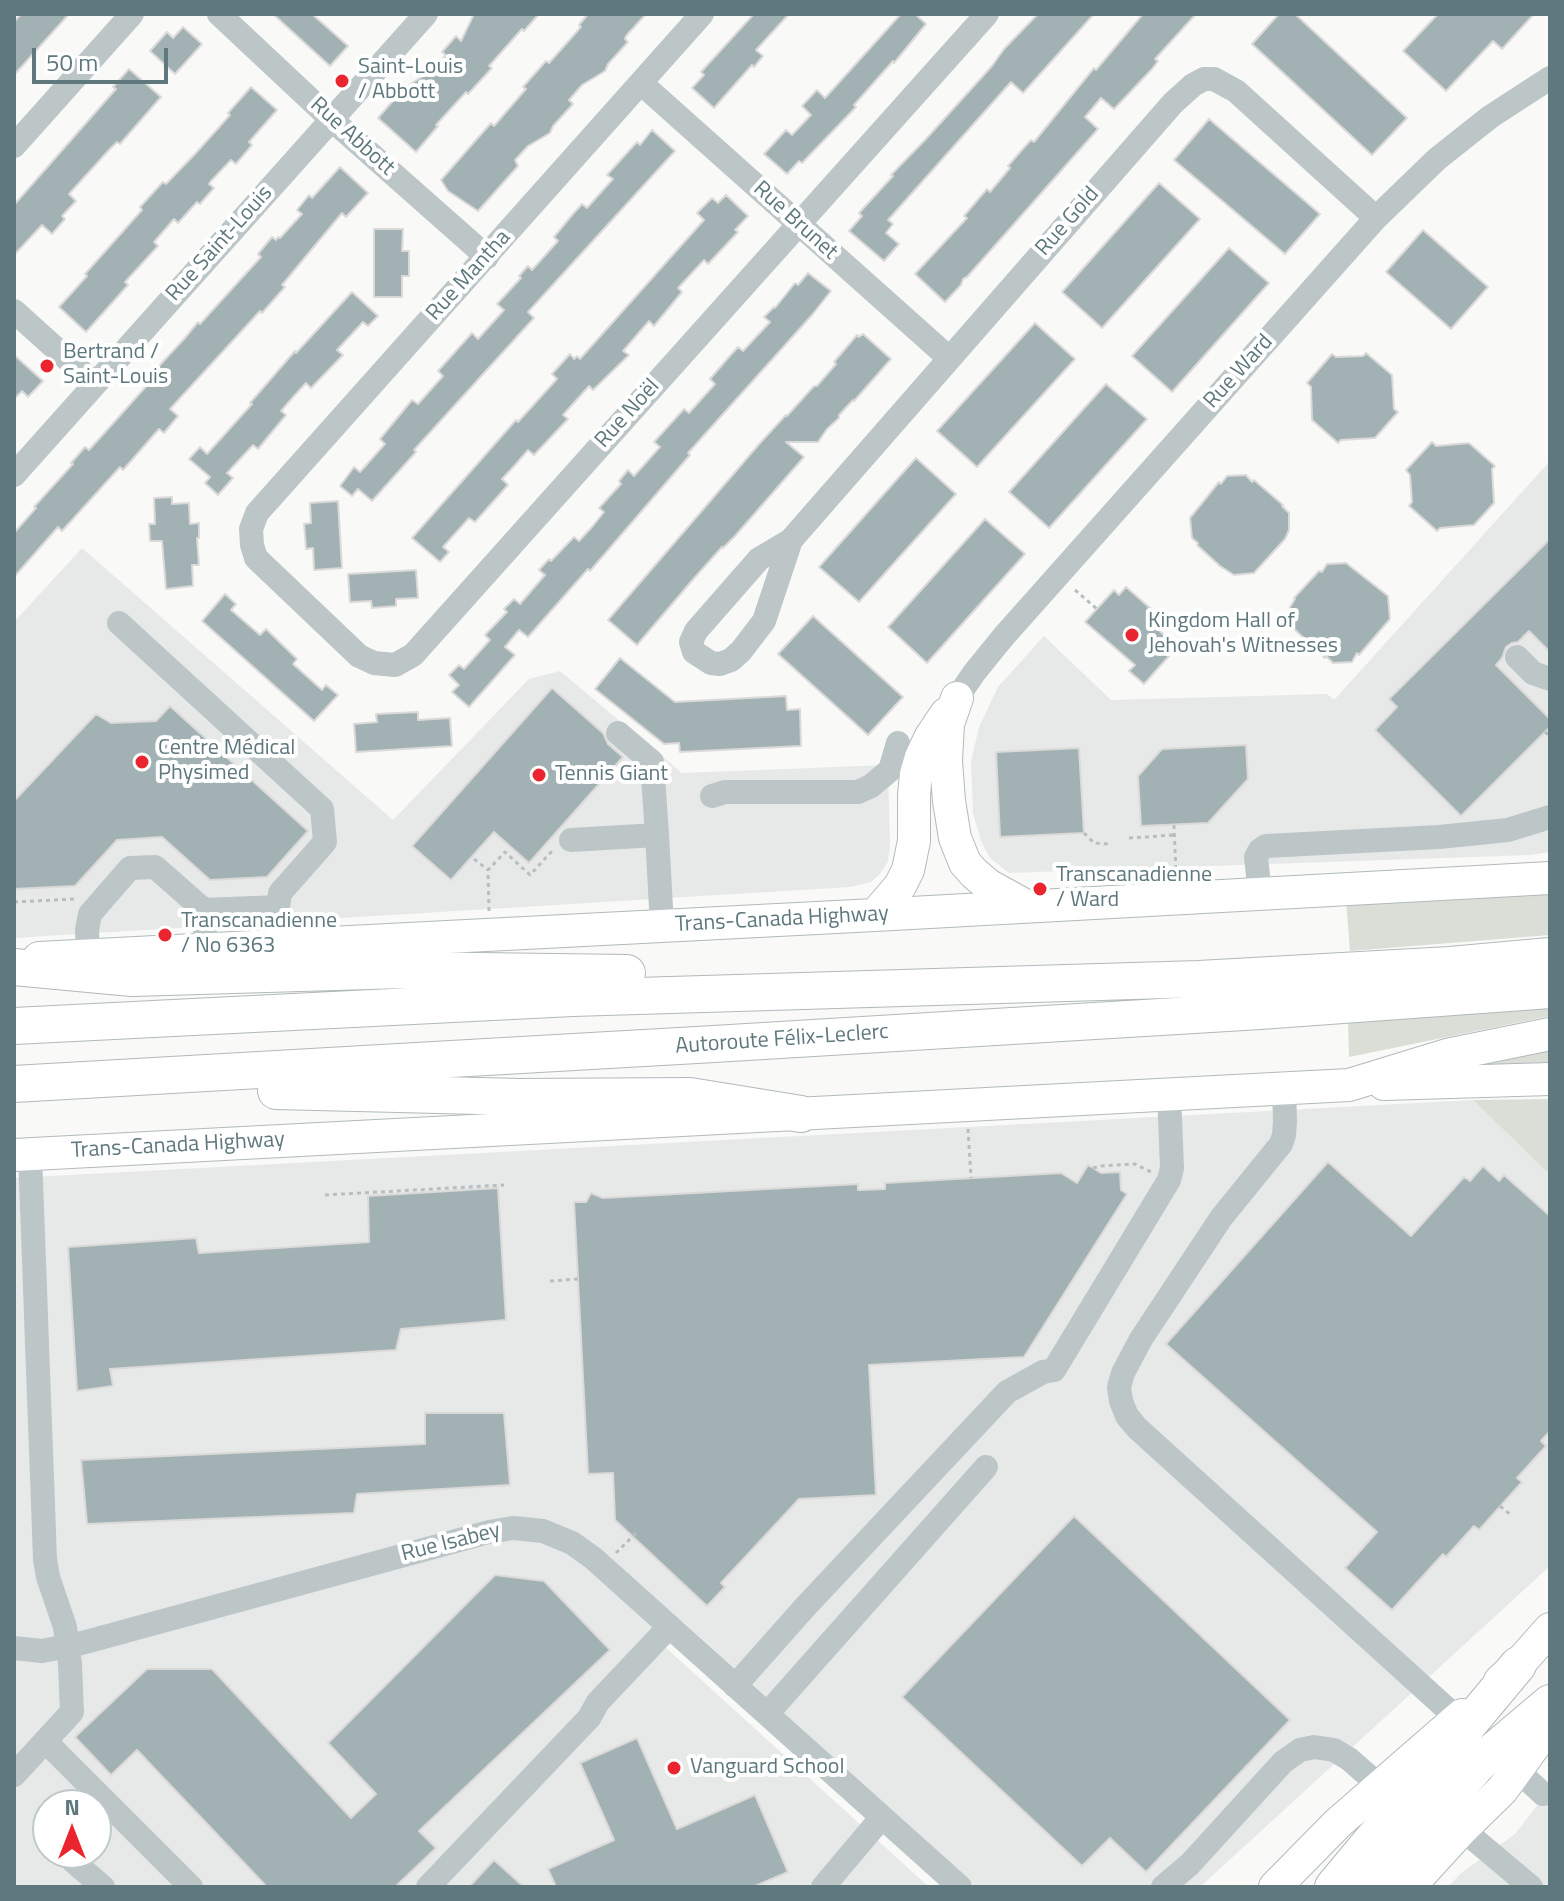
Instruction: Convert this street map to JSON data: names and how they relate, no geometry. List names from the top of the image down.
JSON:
{
  "streets": {
    "highway": ["Autoroute Félix-Leclerc"],
    "main road": ["Trans-Canada Highway"],
    "street": [
      "Rue Abbott",
      "Rue Brunet",
      "Rue Gold",
      "Rue Saint-Louis",
      "Rue Mantha",
      "Rue Ward",
      "Rue Noël",
      "Rue Isabey"
    ]
  },
  "crossings": [
    ["Rue Abbott", "Rue Saint-Louis"],
    ["Rue Abbott", "Rue Mantha"],
    ["Rue Brunet", "Rue Gold"],
    ["Rue Brunet", "Rue Mantha"],
    ["Rue Brunet", "Rue Noël"],
    ["Rue Gold", "Rue Ward"],
    ["Rue Mantha", "Rue Noël"]
  ],
  "places": [
    "Saint-Louis / Abbott",
    "Bertrand / Saint-Louis",
    "Kingdom Hall of Jehovah's Witnesses",
    "Centre Médical Physimed",
    "Tennis Giant",
    "Transcanadienne / Ward",
    "Transcanadienne / No 6363",
    "Vanguard School"
  ],
  "scale_bar": "50 m",
  "north": "top"
}
